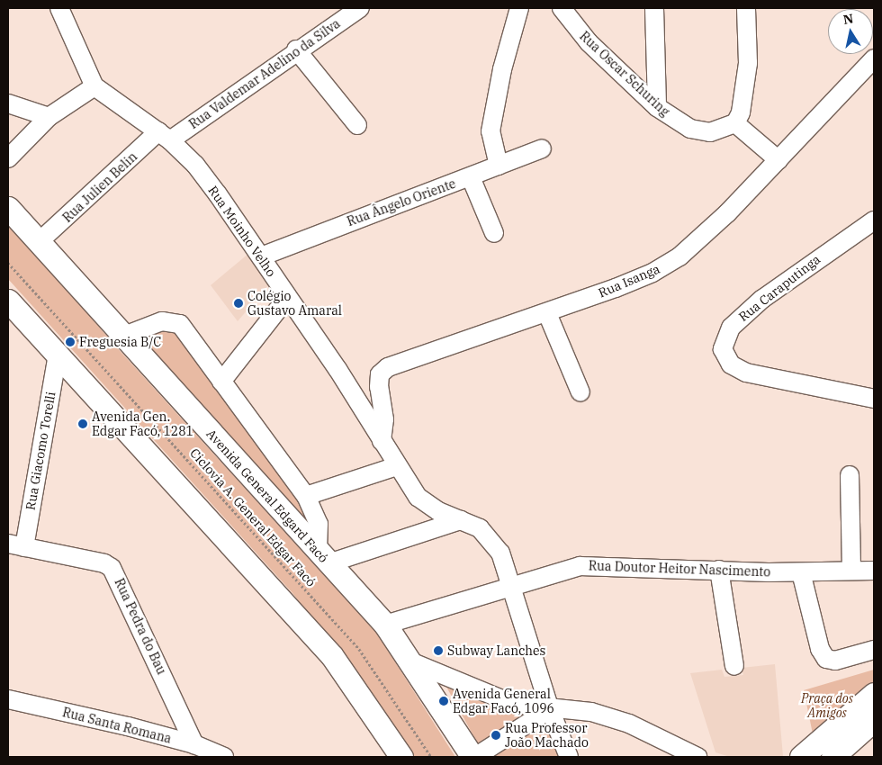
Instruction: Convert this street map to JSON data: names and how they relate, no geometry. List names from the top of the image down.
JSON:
{
  "streets": {
    "main road": ["Avenida General Edgard Facó"],
    "street": [
      "Rua Valdemar Adelino da Silva",
      "Rua Oscar Schuring",
      "Rua Julien Belin",
      "Rua Ângelo Oriente",
      "Rua Moinho Velho",
      "Rua Isanga",
      "Rua Caraputinga",
      "Rua Giacomo Torelli",
      "Rua Doutor Heitor Nascimento",
      "Rua Pedra do Bau",
      "Rua Santa Romana"
    ],
    "path": ["Ciclovia A. General Edgar Facó"]
  },
  "crossings": [
    ["Rua Valdemar Adelino da Silva", "Rua Julien Belin"],
    ["Rua Valdemar Adelino da Silva", "Rua Moinho Velho"],
    ["Rua Julien Belin", "Rua Moinho Velho"],
    ["Rua Julien Belin", "Avenida General Edgard Facó"],
    ["Rua Ângelo Oriente", "Rua Moinho Velho"],
    ["Rua Moinho Velho", "Rua Isanga"],
    ["Rua Moinho Velho", "Rua Doutor Heitor Nascimento"],
    ["Rua Giacomo Torelli", "Rua Pedra do Bau"],
    ["Avenida General Edgard Facó", "Rua Doutor Heitor Nascimento"],
    ["Rua Pedra do Bau", "Rua Santa Romana"]
  ],
  "parks": ["Praça dos Amigos"],
  "places": [
    "Colégio Gustavo Amaral",
    "Freguesia B/C",
    "Avenida Gen. Edgar Facó, 1281",
    "Subway Lanches",
    "Avenida General Edgar Facó, 1096",
    "Rua Professor João Machado"
  ],
  "north": "top"
}
